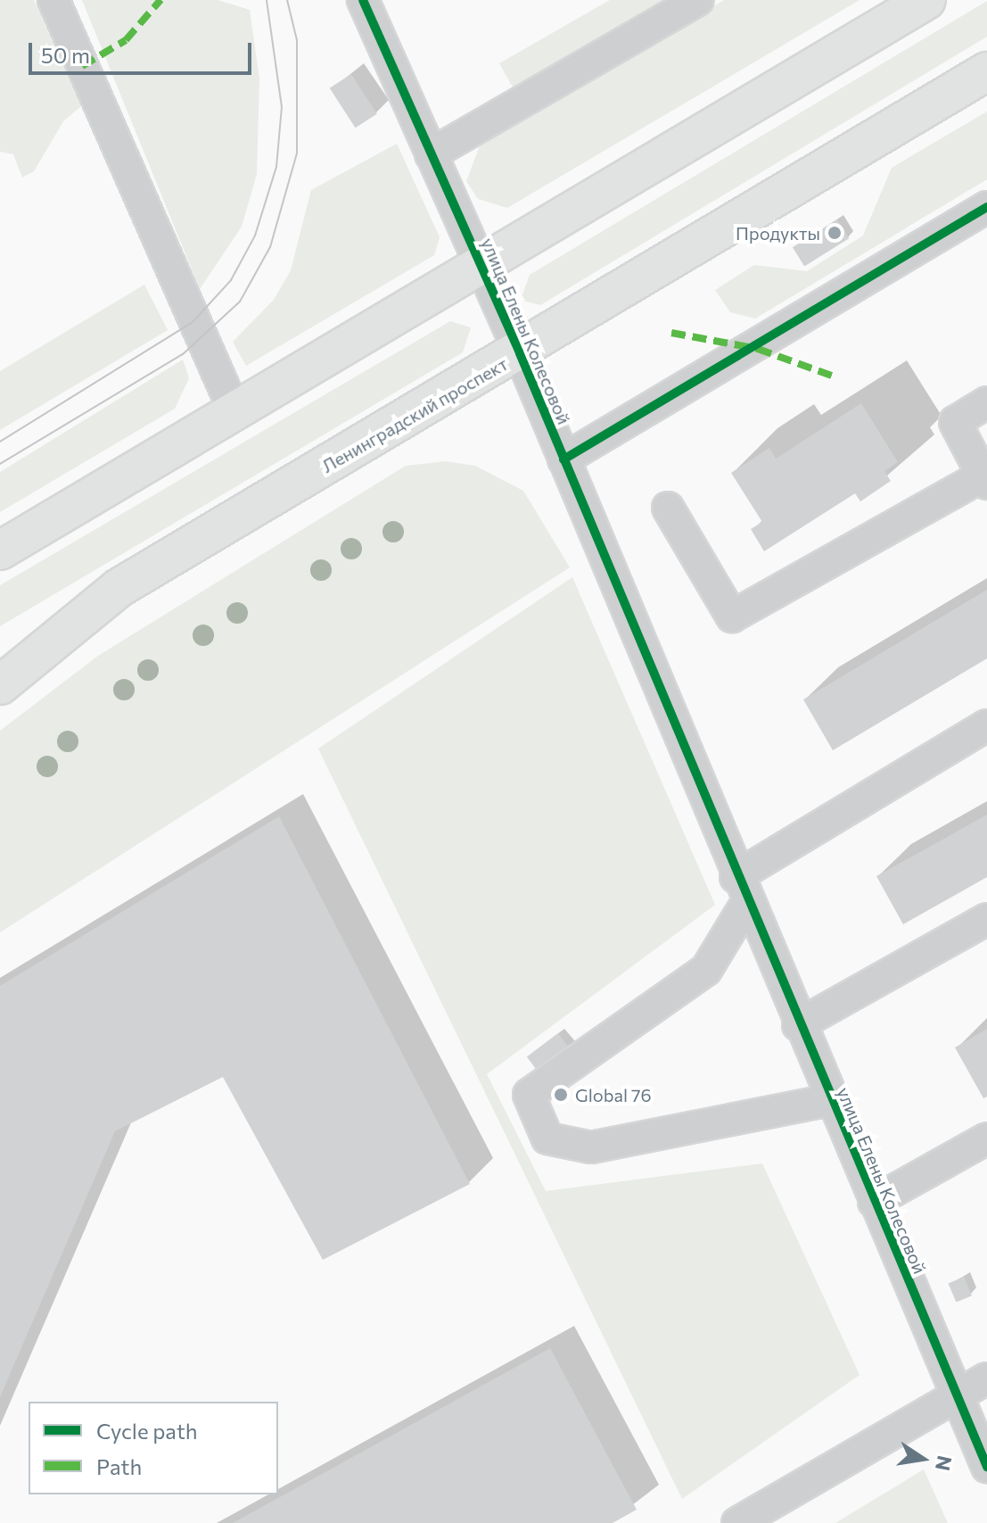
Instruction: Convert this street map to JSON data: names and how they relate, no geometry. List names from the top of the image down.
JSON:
{
  "streets": {
    "main road": ["Ленинградский проспект"],
    "street": ["улица Елены Колесовой"]
  },
  "crossings": [
    ["улица Елены Колесовой", "Ленинградский проспект"]
  ],
  "places": ["Продукты", "Global 76"],
  "legend": ["Cycle path", "Path"],
  "scale_bar": "50 m",
  "north": "right"
}
